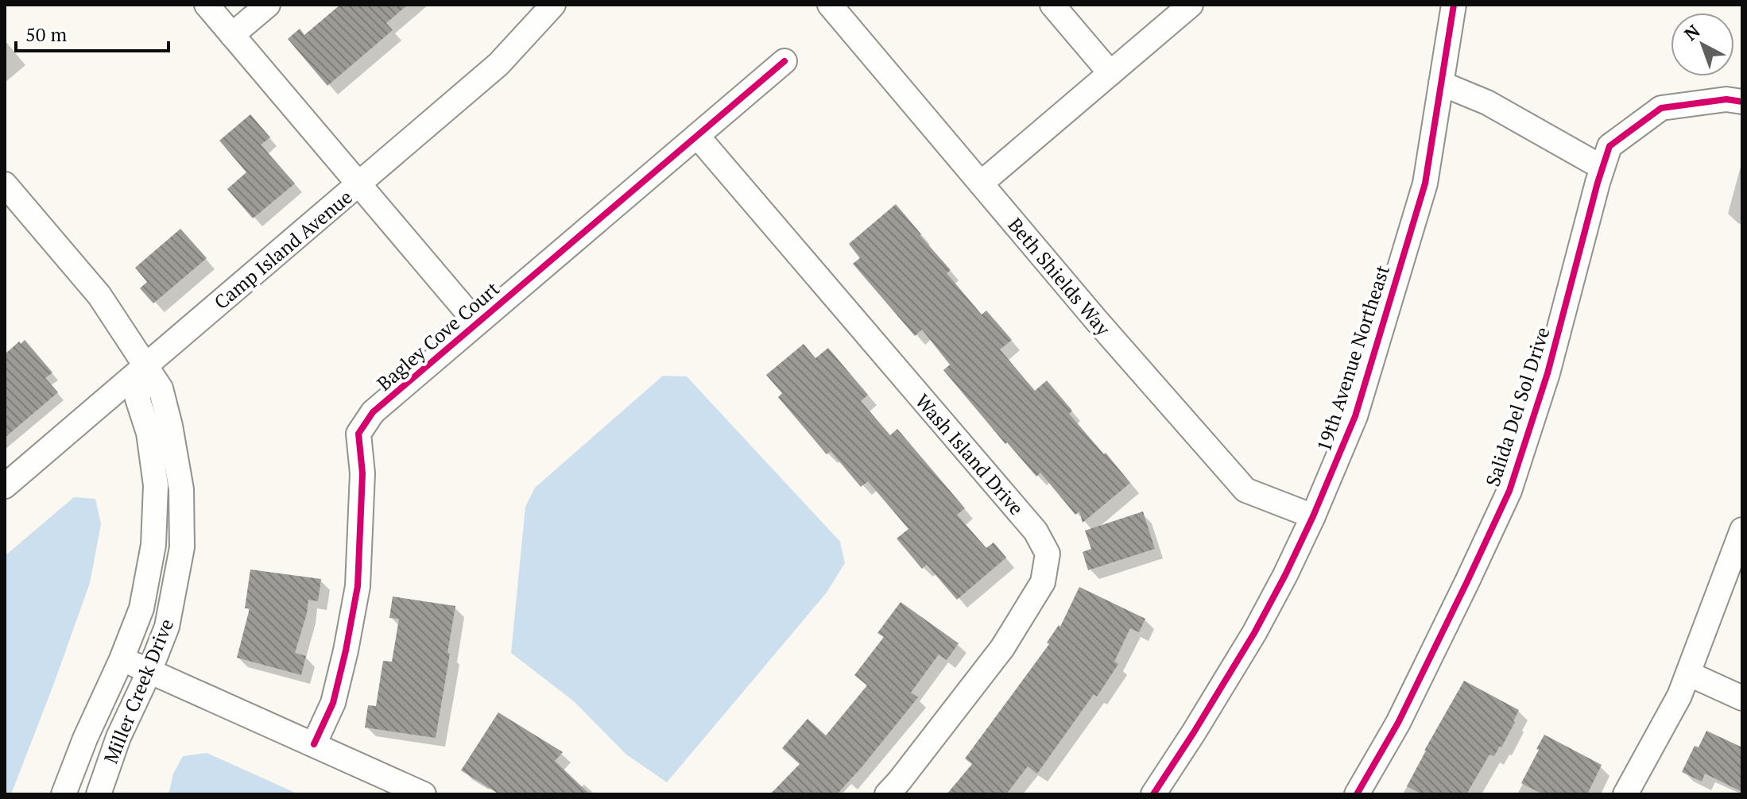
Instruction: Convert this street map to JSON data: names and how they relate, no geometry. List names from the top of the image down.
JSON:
{
  "streets": {
    "street": [
      "Camp Island Avenue",
      "Beth Shields Way",
      "Bagley Cove Court",
      "19th Avenue Northeast",
      "Salida Del Sol Drive",
      "Wash Island Drive",
      "Miller Creek Drive"
    ]
  },
  "crossings": [
    ["Camp Island Avenue", "Miller Creek Drive"],
    ["Beth Shields Way", "19th Avenue Northeast"],
    ["Bagley Cove Court", "Wash Island Drive"]
  ],
  "scale_bar": "50 m",
  "north": "top left"
}
